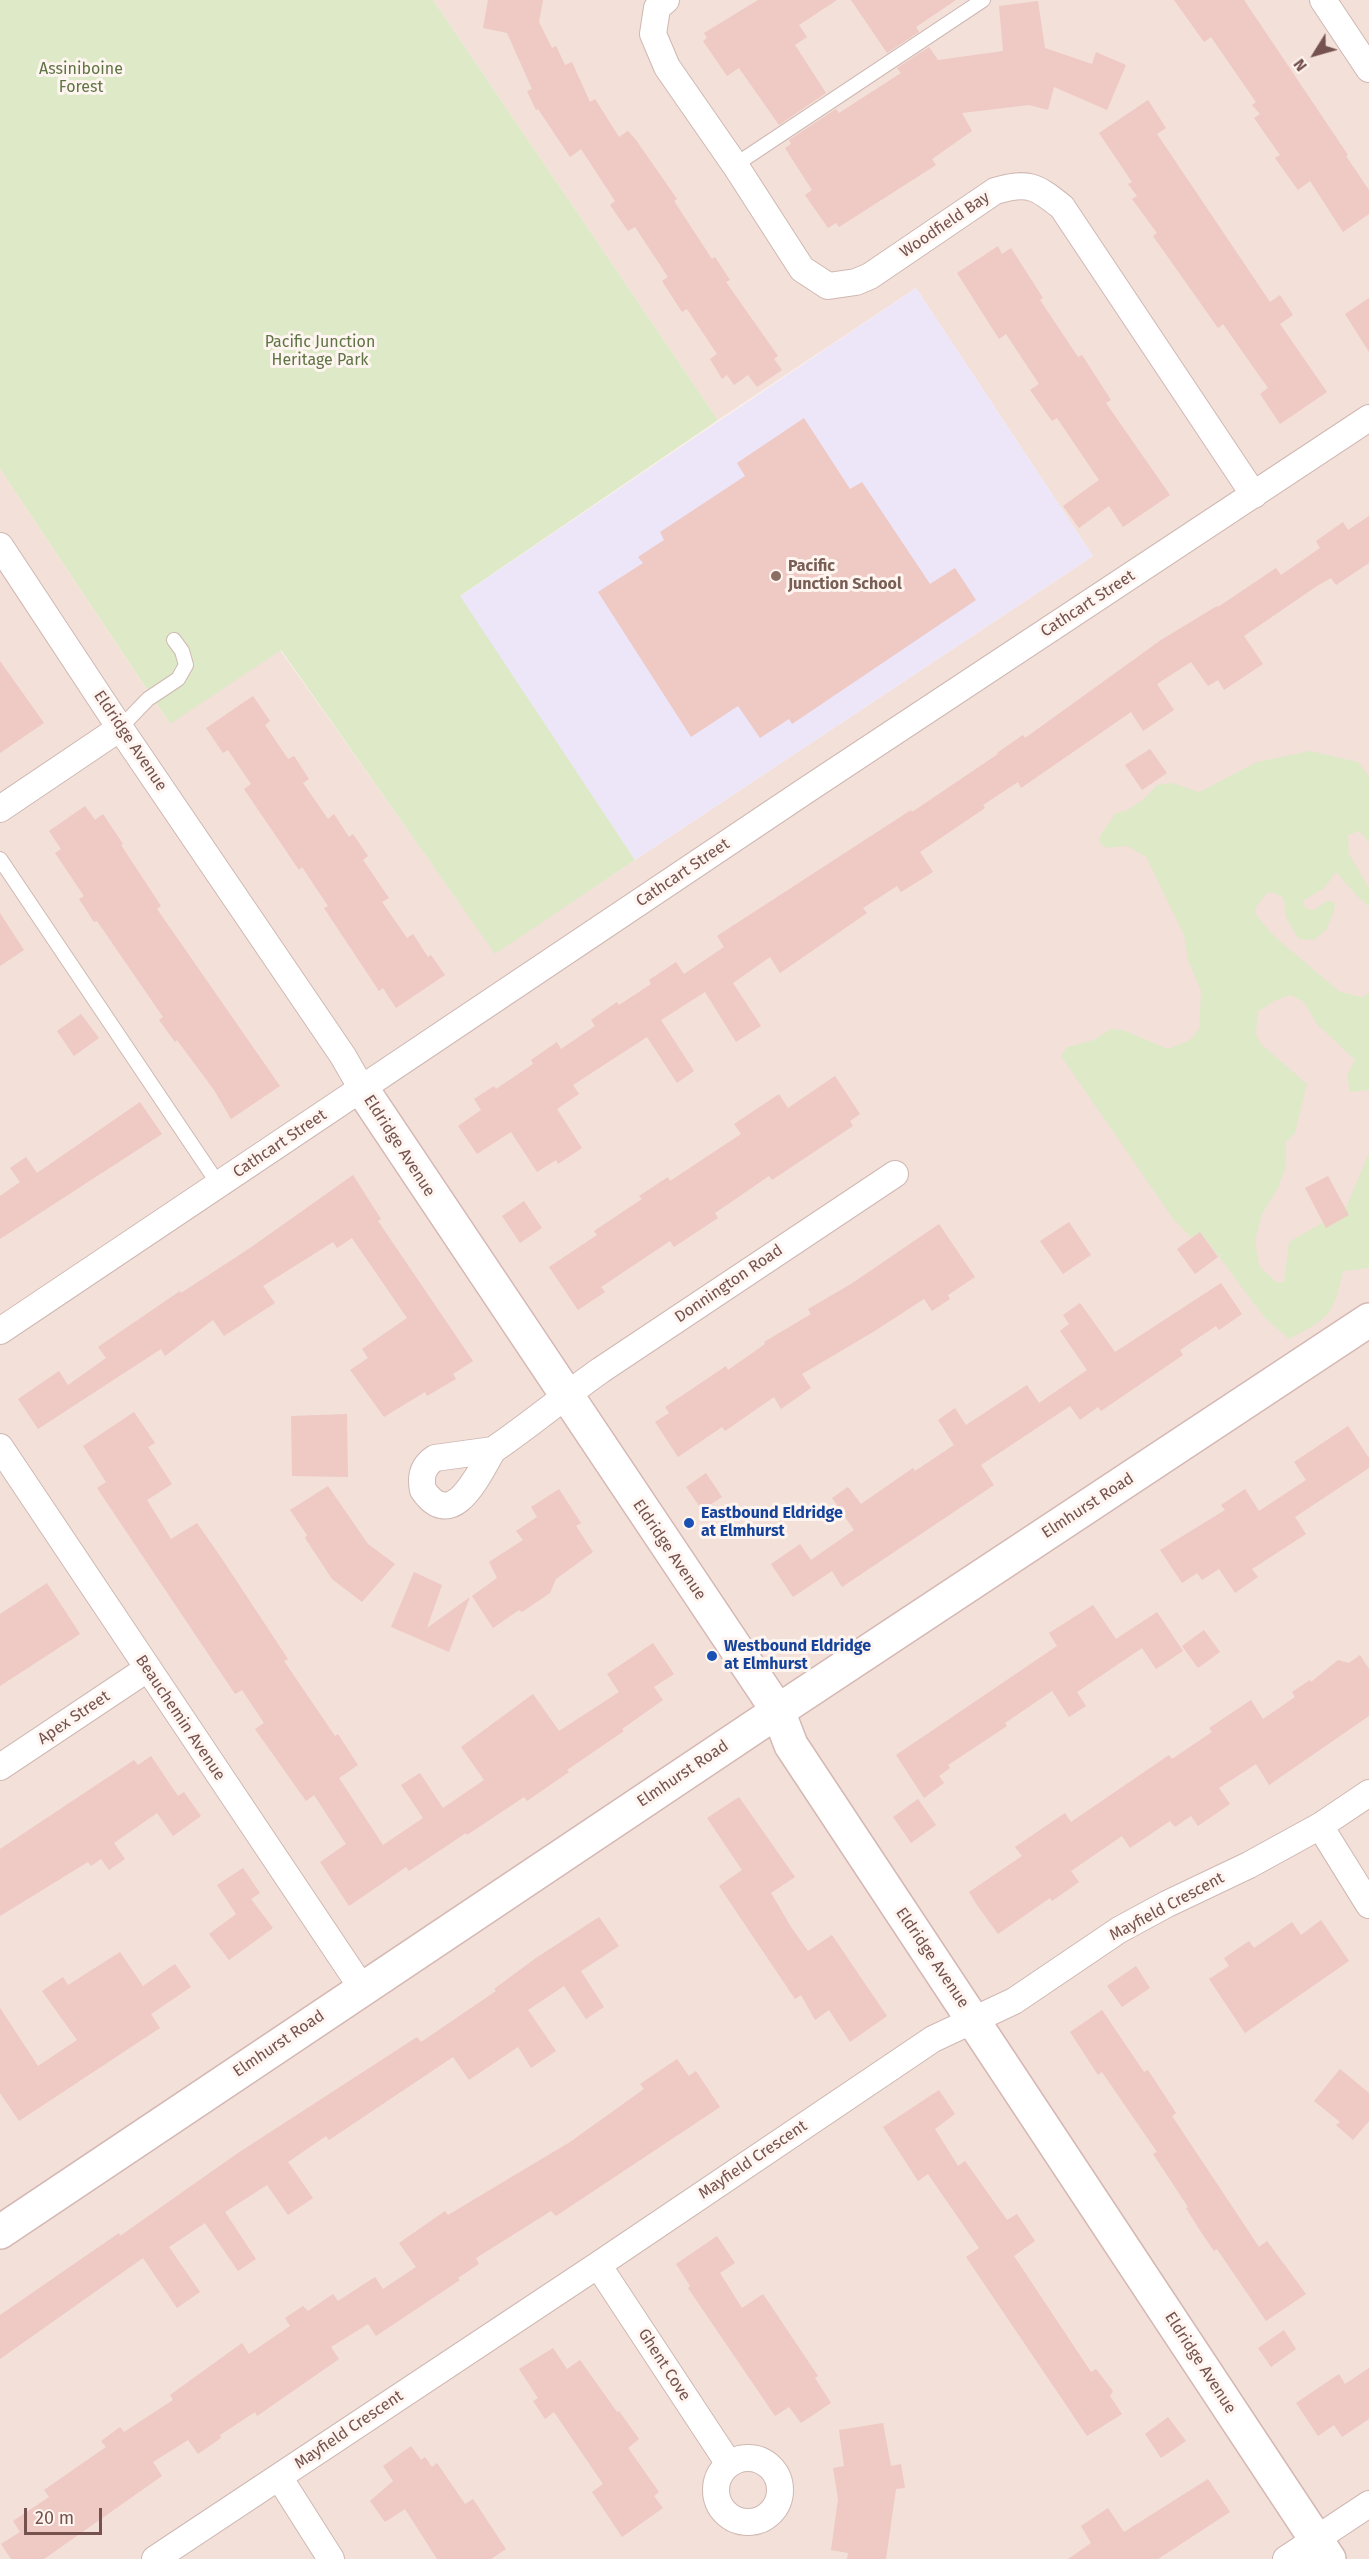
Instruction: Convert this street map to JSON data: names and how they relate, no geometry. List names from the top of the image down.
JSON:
{
  "streets": {
    "street": [
      "Woodfield Bay",
      "Cathcart Street",
      "Eldridge Avenue",
      "Donnington Road",
      "Elmhurst Road",
      "Apex Street",
      "Beauchemin Avenue",
      "Mayfield Crescent",
      "Ghent Cove"
    ]
  },
  "crossings": [
    ["Woodfield Bay", "Cathcart Street"],
    ["Cathcart Street", "Eldridge Avenue"],
    ["Eldridge Avenue", "Donnington Road"],
    ["Eldridge Avenue", "Elmhurst Road"],
    ["Eldridge Avenue", "Mayfield Crescent"],
    ["Elmhurst Road", "Beauchemin Avenue"],
    ["Apex Street", "Beauchemin Avenue"],
    ["Mayfield Crescent", "Ghent Cove"]
  ],
  "parks": ["Assiniboine Forest", "Pacific Junction Heritage Park"],
  "places": ["Pacific Junction School", "Eastbound Eldridge at Elmhurst", "Westbound Eldridge at Elmhurst"],
  "scale_bar": "20 m",
  "north": "bottom left"
}
